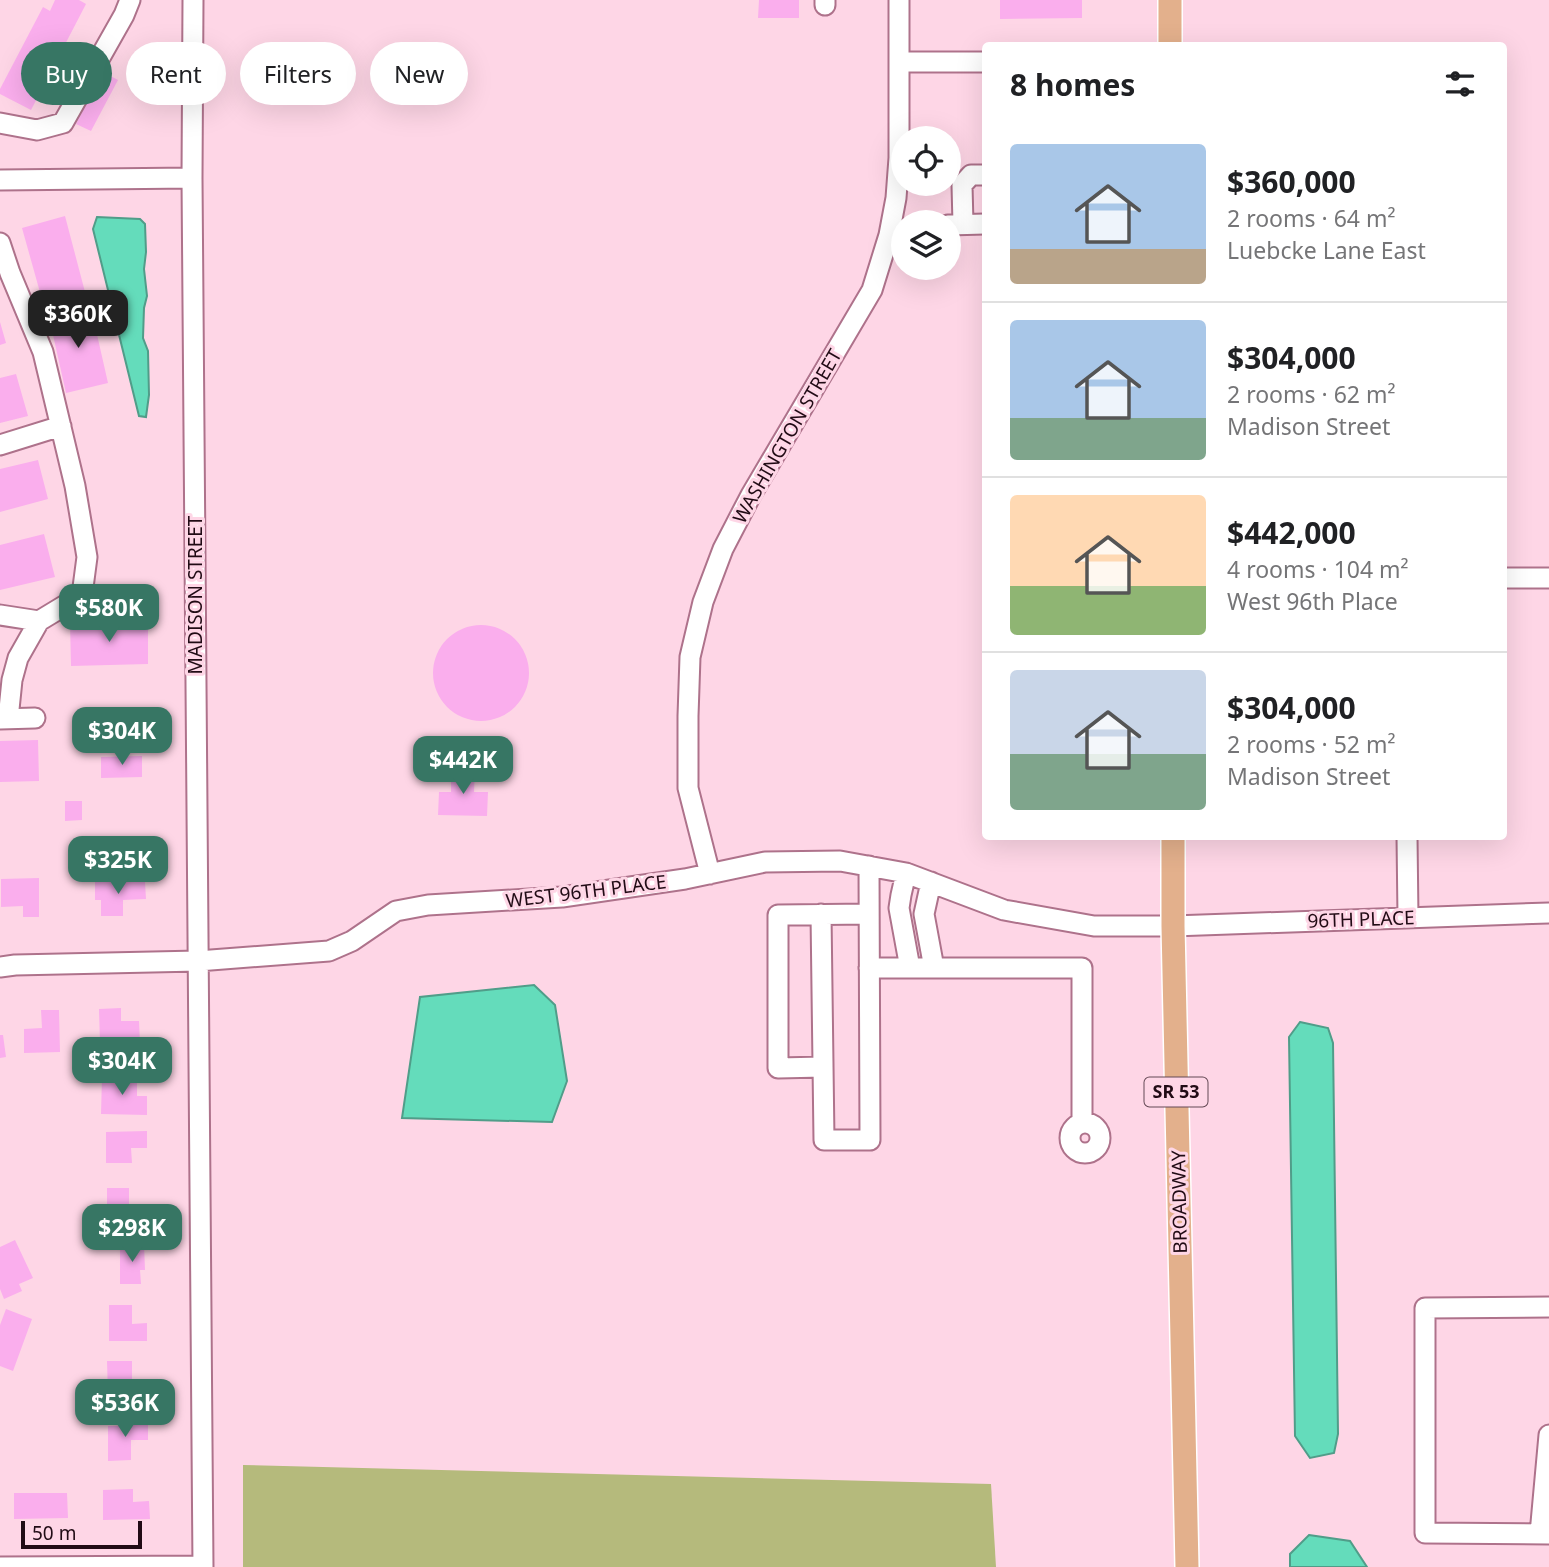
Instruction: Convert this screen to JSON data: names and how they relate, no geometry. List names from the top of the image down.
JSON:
{
  "streets": {
    "main road": ["SR 53", "BROADWAY"],
    "street": [
      "WASHINGTON STREET",
      "MADISON STREET",
      "WEST 96TH PLACE",
      "96TH PLACE"
    ]
  },
  "crossings": [
    ["WASHINGTON STREET", "WEST 96TH PLACE"],
    ["MADISON STREET", "WEST 96TH PLACE"],
    ["WEST 96TH PLACE", "96TH PLACE"],
    ["WEST 96TH PLACE", "BROADWAY"],
    ["96TH PLACE", "BROADWAY"]
  ],
  "scale_bar": "50 m",
  "page": {
    "chip": [
      "Buy",
      "Rent",
      "Filters",
      "New"
    ],
    "heading": "8 homes",
    "list": [
      {
        "name": "$360,000",
        "note": "2 rooms · 64 m² · Luebcke Lane East"
      },
      {
        "name": "$304,000",
        "note": "2 rooms · 62 m² · Madison Street"
      },
      {
        "name": "$442,000",
        "note": "4 rooms · 104 m² · West 96th Place"
      },
      {
        "name": "$304,000",
        "note": "2 rooms · 52 m² · Madison Street"
      }
    ],
    "price": [
      "$360K",
      "$580K",
      "$304K",
      "$442K",
      "$325K",
      "$304K",
      "$298K",
      "$536K"
    ],
    "scale": "50 m"
  }
}
